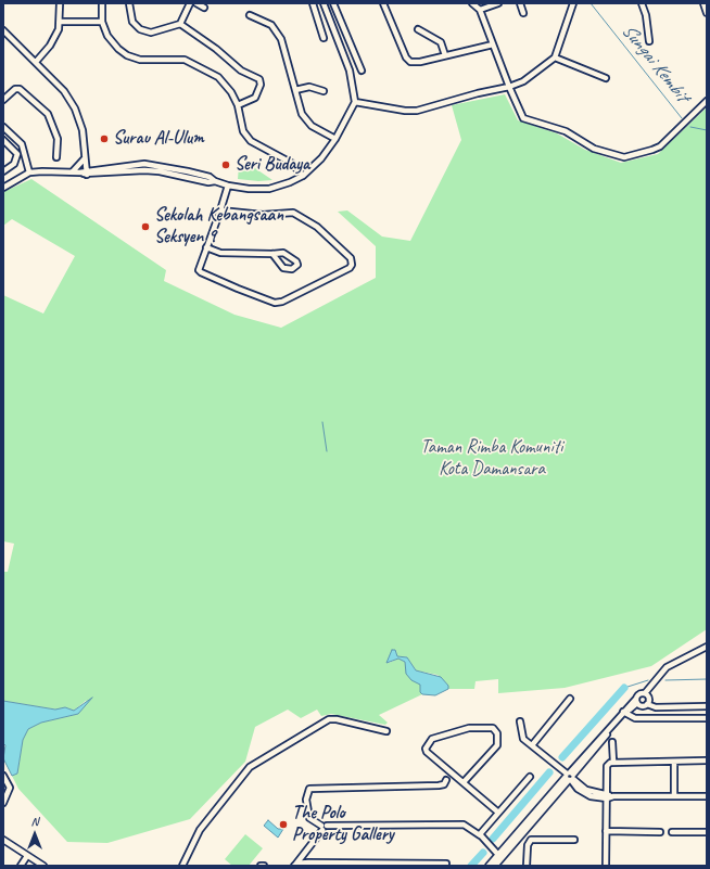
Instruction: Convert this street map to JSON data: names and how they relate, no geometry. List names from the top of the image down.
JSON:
{
  "water": ["Sungai Kembit"],
  "parks": ["Taman Rimba Komuniti Kota Damansara"],
  "places": [
    "Surau Al-Ulum",
    "Seri Budaya",
    "Sekolah Kebangsaan Seksyen 9",
    "The Polo Property Gallery"
  ],
  "north": "top"
}
